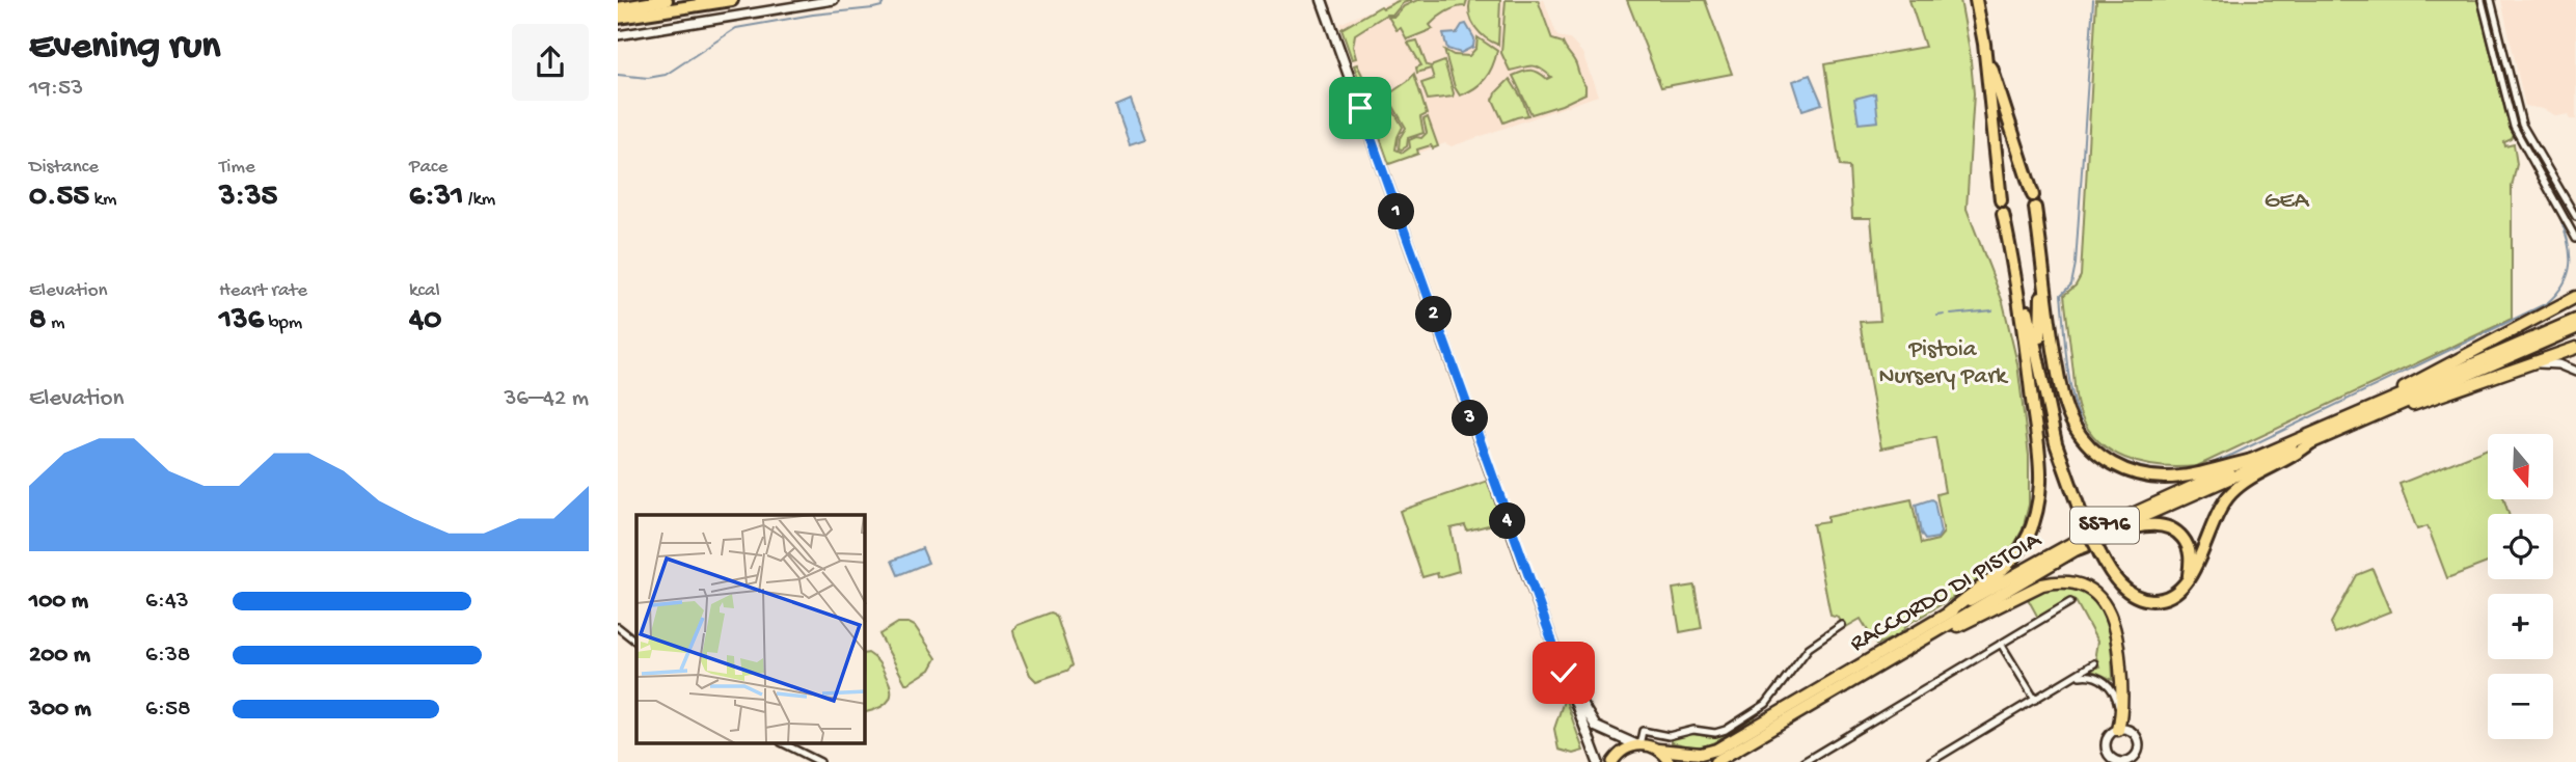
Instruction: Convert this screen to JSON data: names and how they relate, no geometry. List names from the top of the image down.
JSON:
{
  "streets": {
    "highway": ["SS716", "RACCORDO DI PISTOIA"]
  },
  "parks": ["GEA", "Pistoia Nursery Park"],
  "north": "bottom",
  "page": {
    "heading": ["Evening run", "19:53"],
    "stats": [
      ["Distance", "0.55 km"],
      ["Time", "3:35"],
      ["Pace", "6:31 /km"],
      ["Elevation", "8 m"],
      ["Heart rate", "136 bpm"],
      ["kcal", "40"]
    ],
    "pins": [
      "1",
      "2",
      "3",
      "4"
    ],
    "chart": ["Elevation", "36–42 m"],
    "map_buttons": ["+", "−"],
    "list": [
      {
        "name": "100 m",
        "note": "6:43"
      },
      {
        "name": "200 m",
        "note": "6:38"
      },
      {
        "name": "300 m",
        "note": "6:58"
      }
    ]
  }
}
